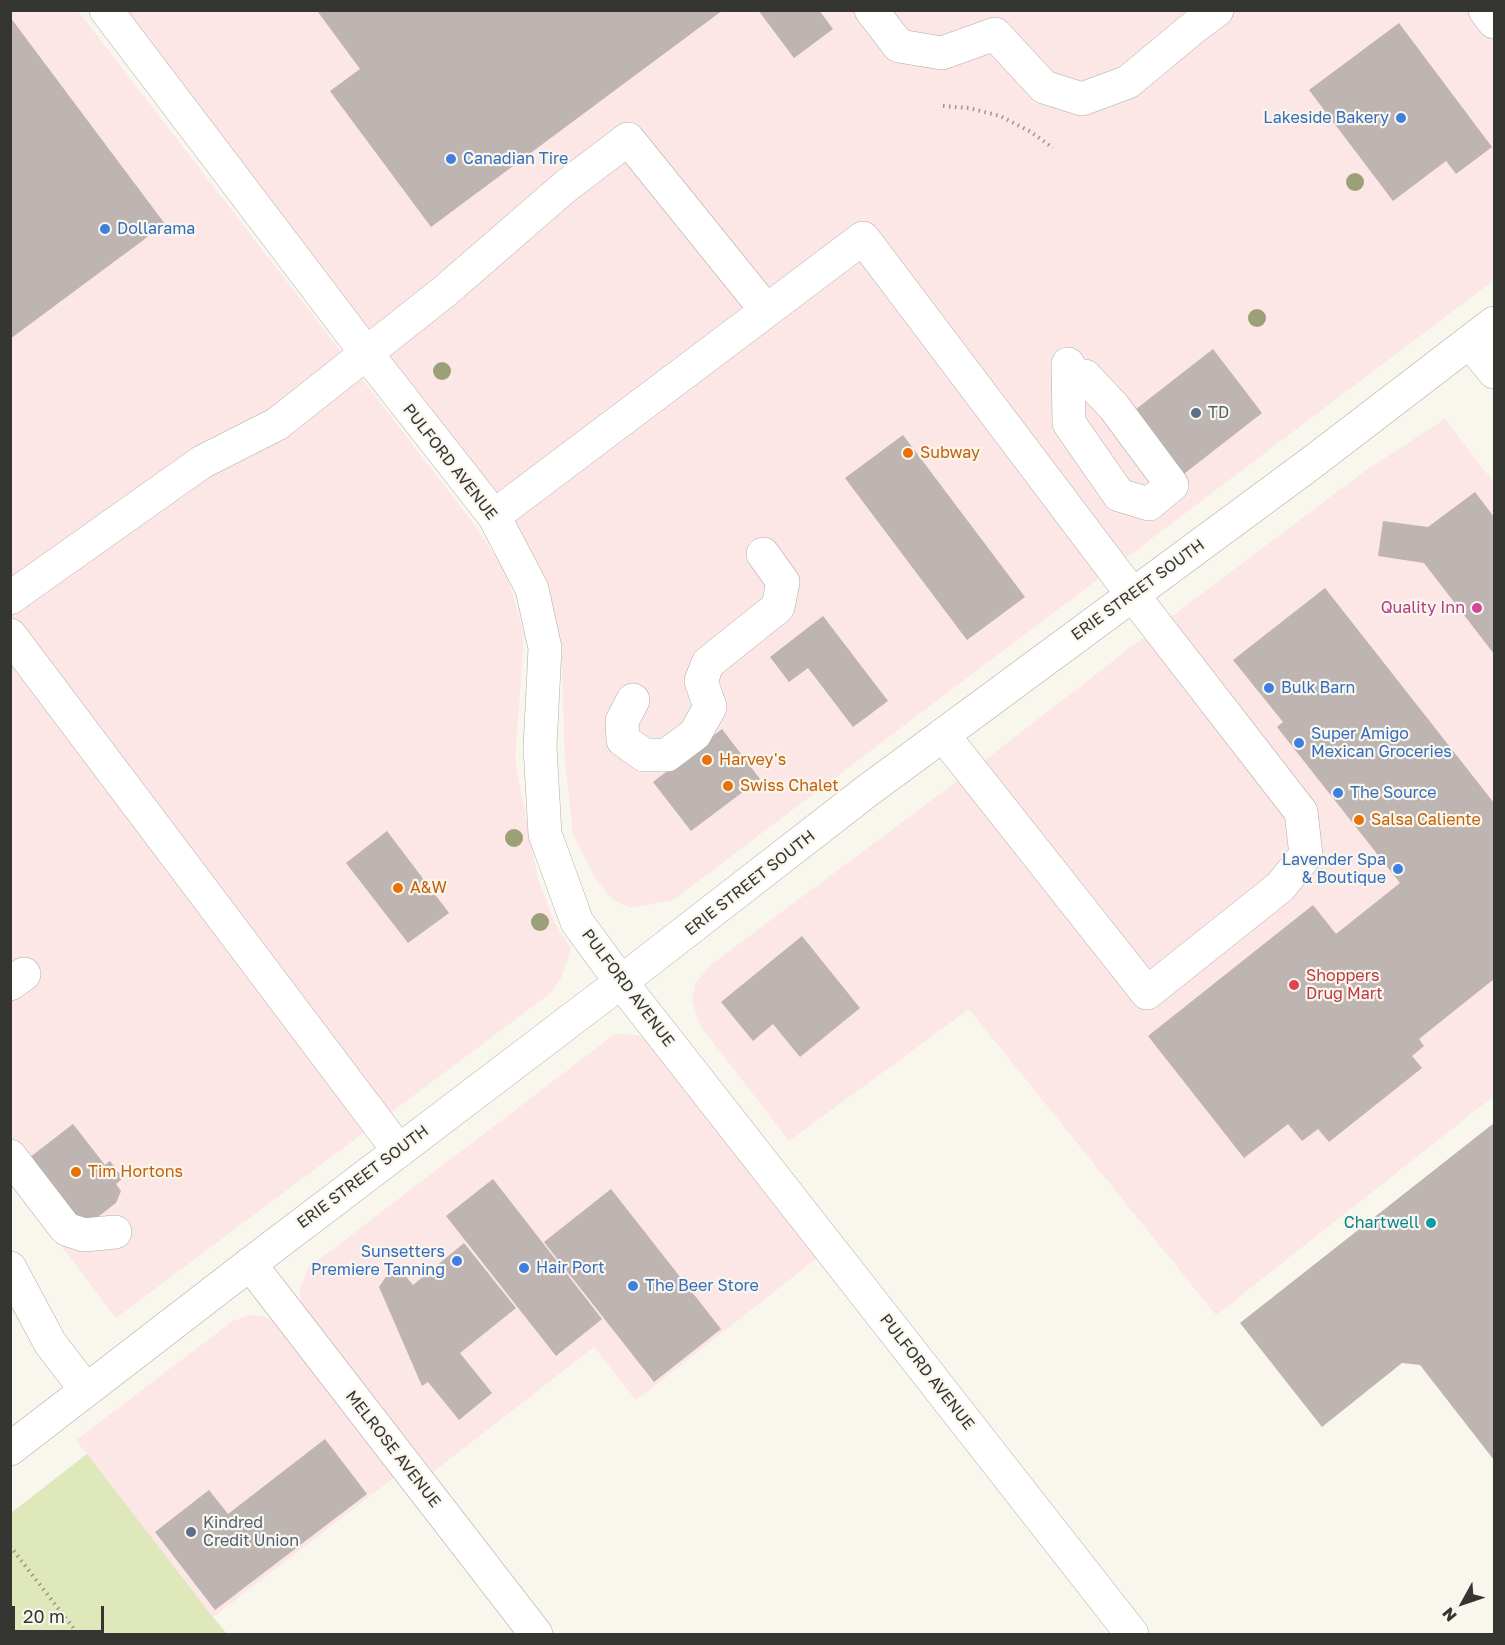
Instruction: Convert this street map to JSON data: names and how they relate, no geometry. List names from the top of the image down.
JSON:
{
  "streets": {
    "street": ["PULFORD AVENUE", "ERIE STREET SOUTH", "MELROSE AVENUE"]
  },
  "crossings": [
    ["PULFORD AVENUE", "ERIE STREET SOUTH"],
    ["ERIE STREET SOUTH", "MELROSE AVENUE"]
  ],
  "places": [
    "Lakeside Bakery",
    "Canadian Tire",
    "Dollarama",
    "TD",
    "Subway",
    "Quality Inn",
    "Bulk Barn",
    "Super Amigo Mexican Groceries",
    "Harvey's",
    "Swiss Chalet",
    "The Source",
    "Salsa Caliente",
    "Lavender Spa & Boutique",
    "A&W",
    "Shoppers Drug Mart",
    "Tim Hortons",
    "Chartwell",
    "Sunsetters Premiere Tanning",
    "Hair Port",
    "The Beer Store",
    "Kindred Credit Union"
  ],
  "scale_bar": "20 m",
  "north": "bottom left"
}
